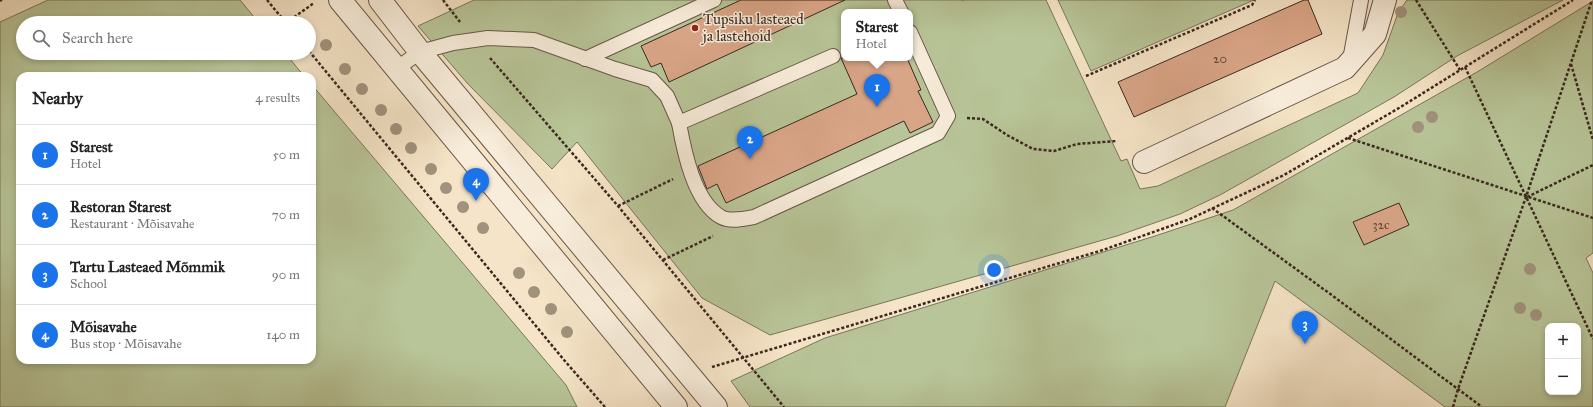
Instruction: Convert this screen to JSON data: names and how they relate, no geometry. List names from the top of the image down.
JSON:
{
  "places": ["Tupsiku lasteaed ja lastehoid"],
  "house_numbers": ["20", "32c"],
  "page": {
    "popup": ["Starest", "Hotel"],
    "search": "Search here",
    "heading": ["Nearby", "4 results"],
    "pins": [
      "1",
      "2",
      "4",
      "3"
    ],
    "list": [
      {
        "mark": "1",
        "name": "Starest",
        "note": "Hotel",
        "value": "50 m"
      },
      {
        "mark": "2",
        "name": "Restoran Starest",
        "note": "Restaurant · Mõisavahe",
        "value": "70 m"
      },
      {
        "mark": "3",
        "name": "Tartu Lasteaed Mõmmik",
        "note": "School",
        "value": "90 m"
      },
      {
        "mark": "4",
        "name": "Mõisavahe",
        "note": "Bus stop · Mõisavahe",
        "value": "140 m"
      }
    ],
    "map_buttons": ["+", "−"]
  }
}
